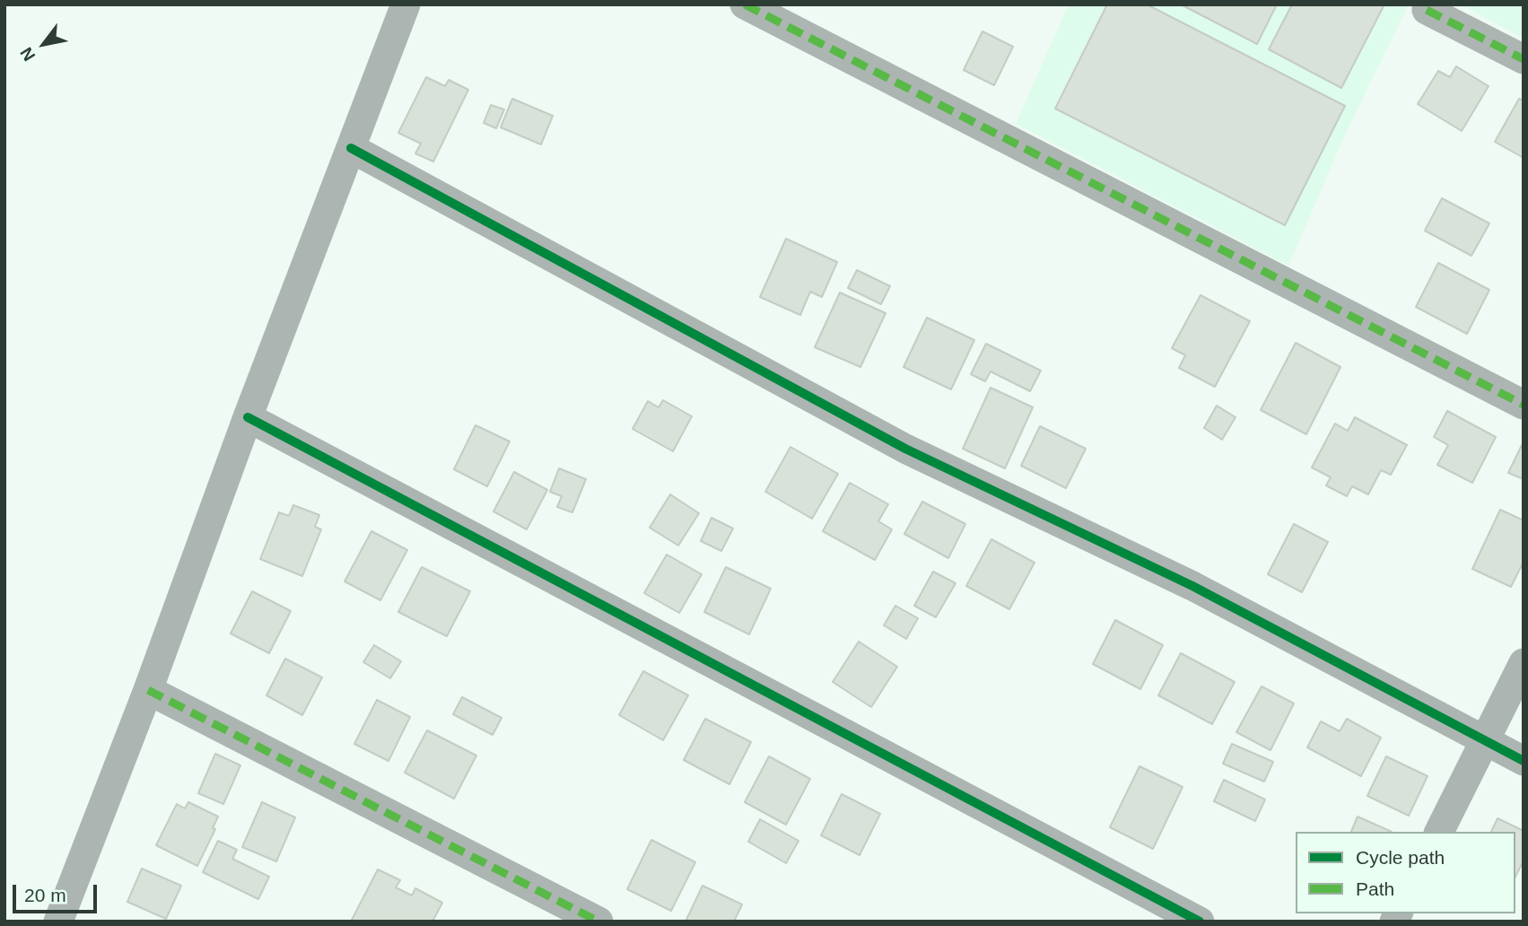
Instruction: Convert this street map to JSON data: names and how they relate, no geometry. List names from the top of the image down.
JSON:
{
  "legend": ["Cycle path", "Path"],
  "scale_bar": "20 m",
  "north": "bottom left"
}
